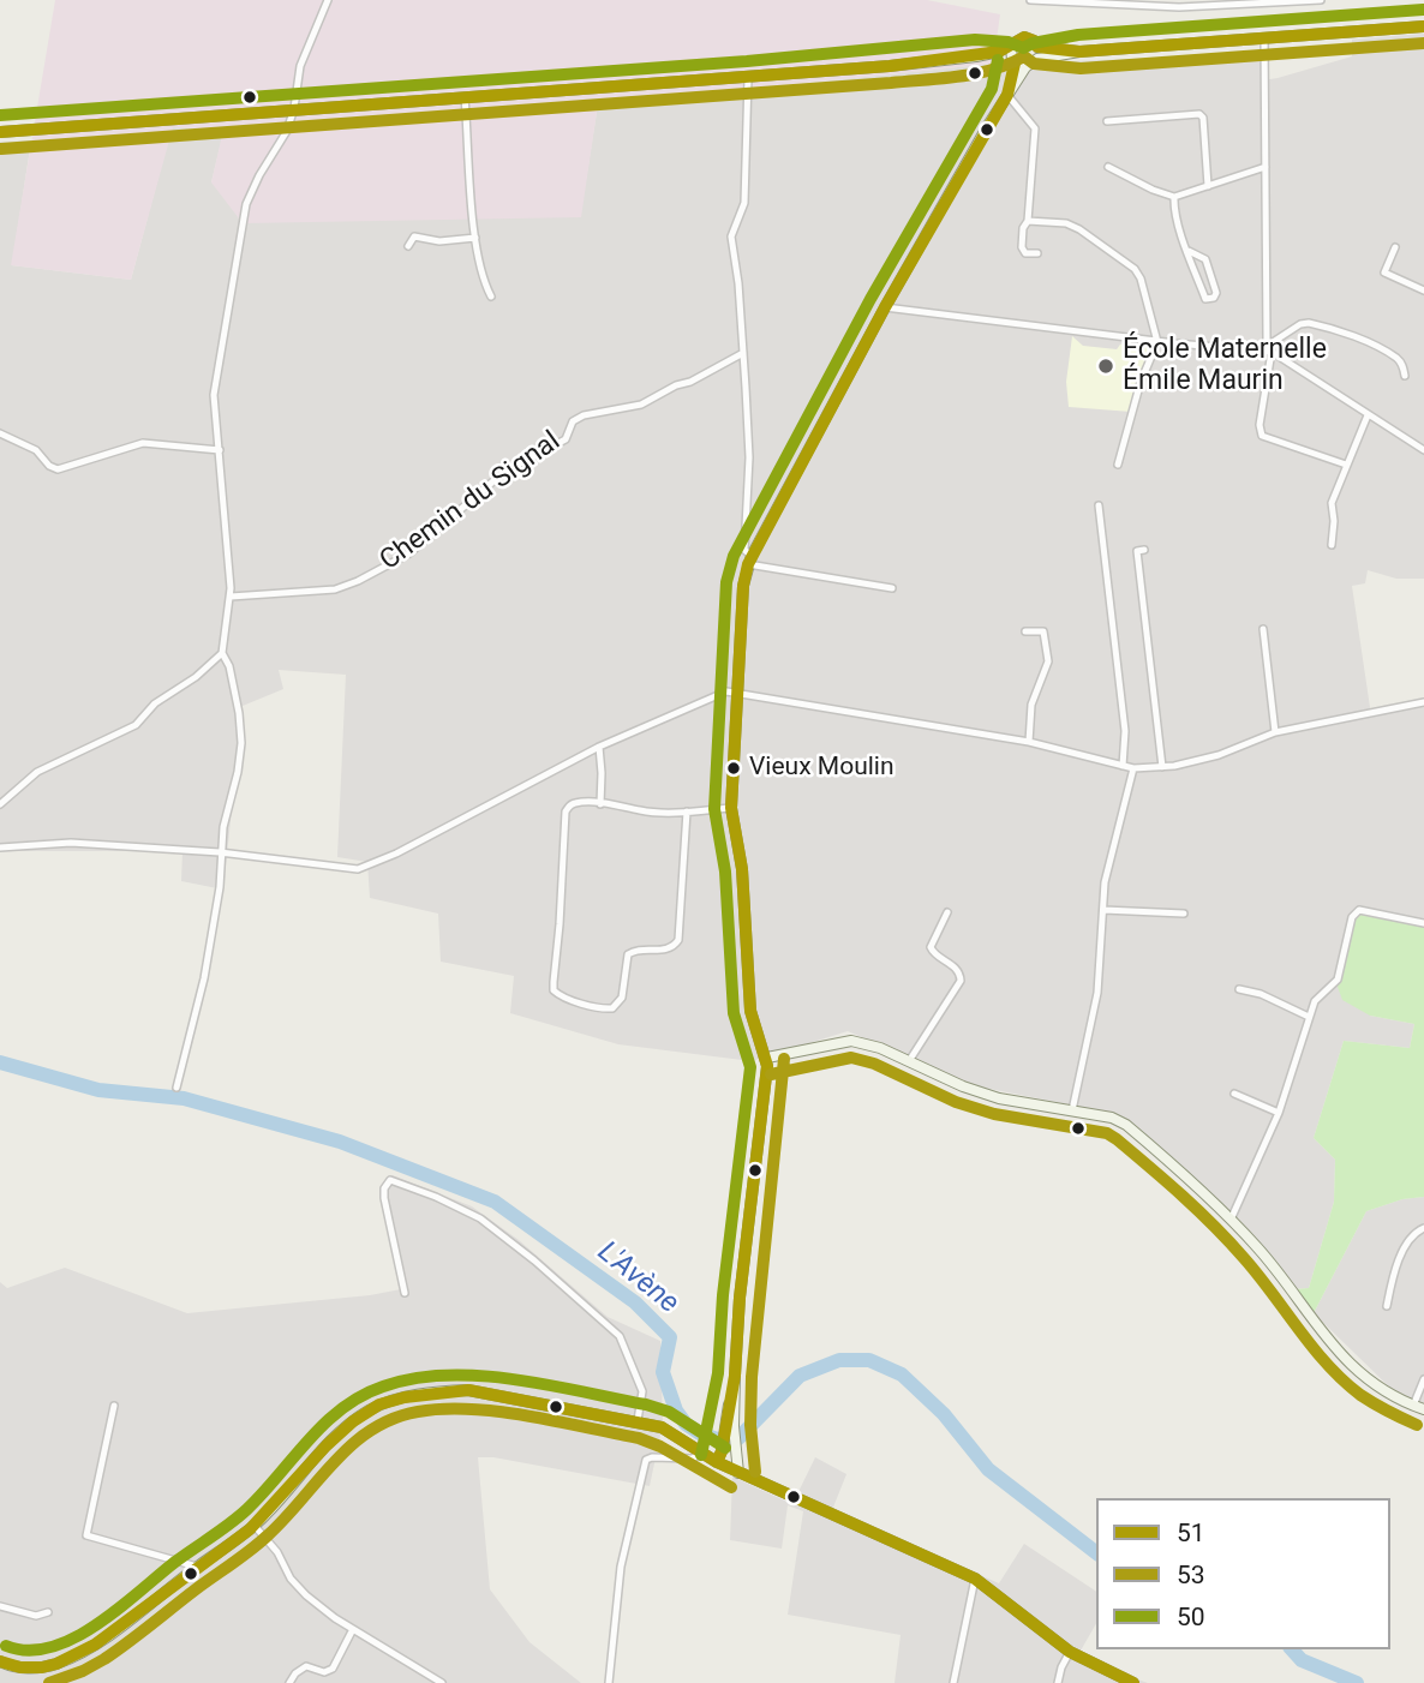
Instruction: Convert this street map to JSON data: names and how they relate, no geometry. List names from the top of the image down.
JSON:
{
  "streets": {
    "street": ["Chemin du Signal"]
  },
  "water": ["L'Avène"],
  "places": ["École Maternelle Émile Maurin", "Vieux Moulin"],
  "lines": ["transit line 50", "transit line 51", "transit line 53"],
  "legend": ["51", "53", "50"]
}
